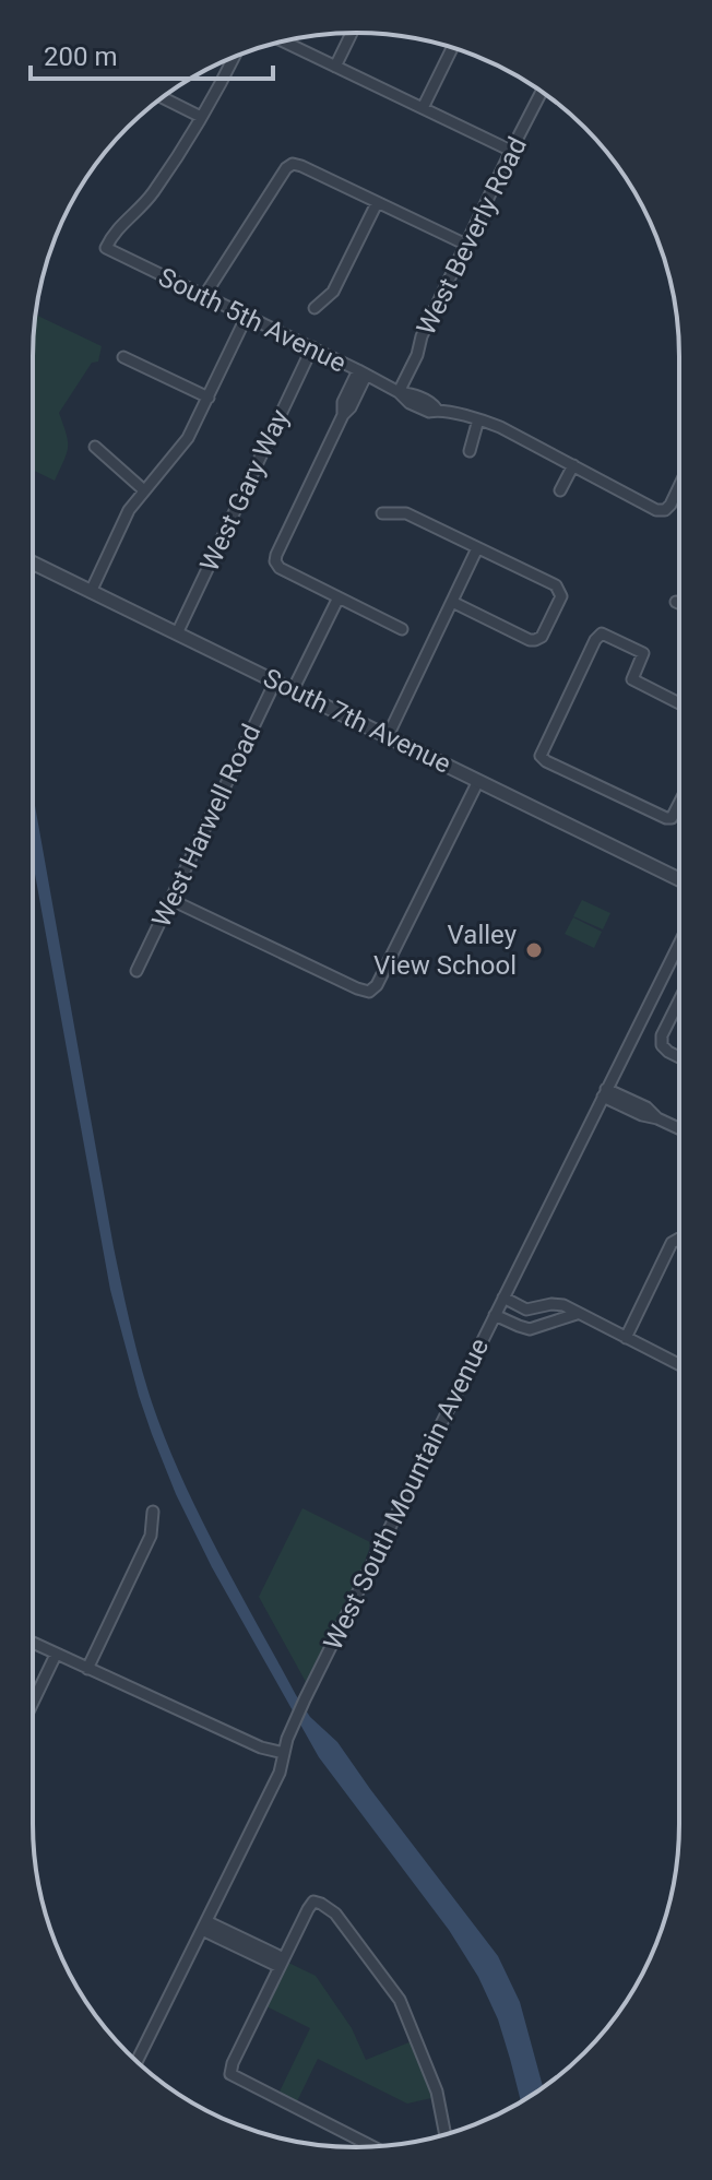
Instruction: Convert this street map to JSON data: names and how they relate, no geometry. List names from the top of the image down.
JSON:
{
  "streets": {
    "street": [
      "West Beverly Road",
      "South 5th Avenue",
      "West Gary Way",
      "South 7th Avenue",
      "West Harwell Road",
      "West South Mountain Avenue"
    ]
  },
  "crossings": [
    ["West Beverly Road", "South 5th Avenue"],
    ["South 5th Avenue", "West Gary Way"],
    ["West Gary Way", "South 7th Avenue"],
    ["South 7th Avenue", "West Harwell Road"]
  ],
  "places": ["Valley View School"],
  "scale_bar": "200 m"
}
